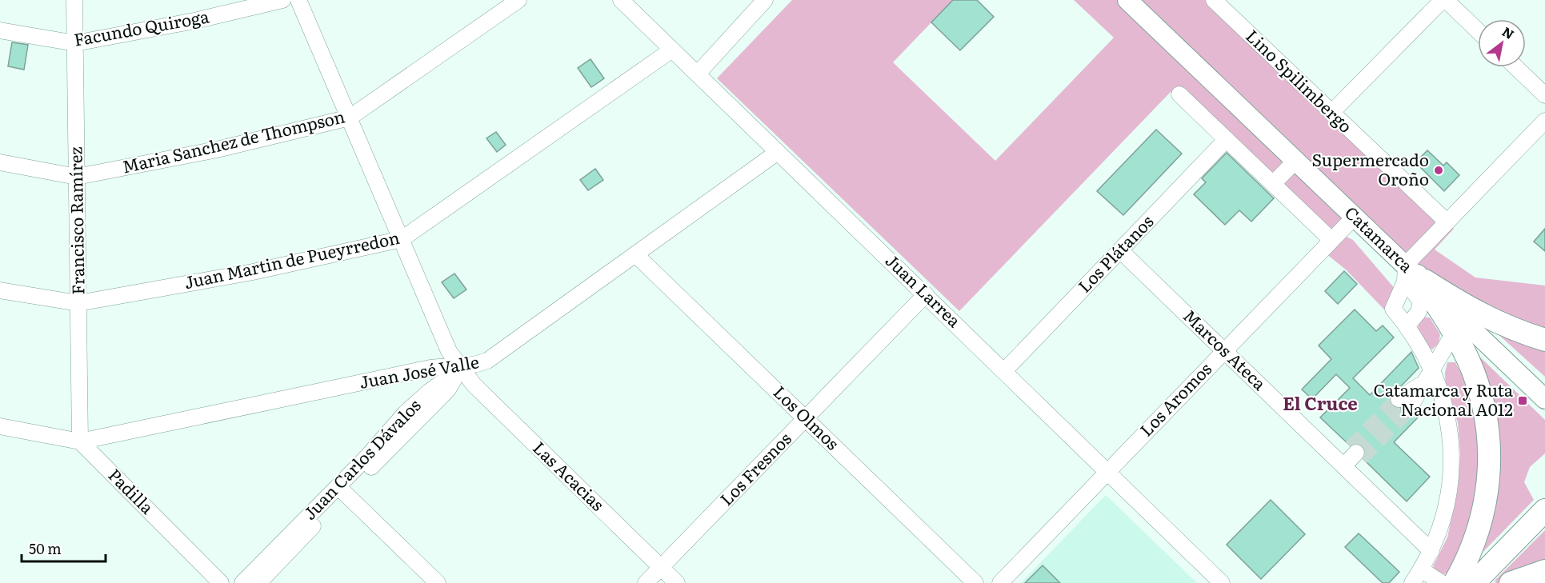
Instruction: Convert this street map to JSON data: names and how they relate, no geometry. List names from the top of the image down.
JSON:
{
  "streets": {
    "main road": ["Catamarca"],
    "street": [
      "Facundo Quiroga",
      "Lino Spilimbergo",
      "Maria Sanchez de Thompson",
      "Francisco Ramírez",
      "Los Plátanos",
      "Juan Martin de Pueyrredon",
      "Juan Larrea",
      "Marcos Ateca",
      "Juan José Valle",
      "Los Aromos",
      "Los Olmos",
      "Juan Carlos Dávalos",
      "Los Fresnos",
      "Las Acacias",
      "Padilla"
    ]
  },
  "crossings": [
    ["Facundo Quiroga", "Francisco Ramírez"],
    ["Maria Sanchez de Thompson", "Francisco Ramírez"],
    ["Maria Sanchez de Thompson", "Las Acacias"],
    ["Francisco Ramírez", "Juan Martin de Pueyrredon"],
    ["Francisco Ramírez", "Juan José Valle"],
    ["Francisco Ramírez", "Padilla"],
    ["Catamarca", "Los Aromos"],
    ["Los Plátanos", "Juan Larrea"],
    ["Los Plátanos", "Marcos Ateca"],
    ["Juan Martin de Pueyrredon", "Juan Larrea"],
    ["Juan Martin de Pueyrredon", "Las Acacias"],
    ["Juan Larrea", "Juan José Valle"],
    ["Juan Larrea", "Los Aromos"],
    ["Juan Larrea", "Los Fresnos"],
    ["Marcos Ateca", "Los Aromos"],
    ["Juan José Valle", "Los Olmos"],
    ["Juan José Valle", "Juan Carlos Dávalos"],
    ["Juan José Valle", "Las Acacias"],
    ["Juan José Valle", "Padilla"],
    ["Los Olmos", "Los Fresnos"],
    ["Juan Carlos Dávalos", "Las Acacias"],
    ["Los Fresnos", "Las Acacias"]
  ],
  "districts": ["El Cruce"],
  "places": {
    "other": ["Supermercado Oroño"],
    "transit": ["Catamarca y Ruta Nacional A012"]
  },
  "scale_bar": "50 m",
  "north": "top right"
}
